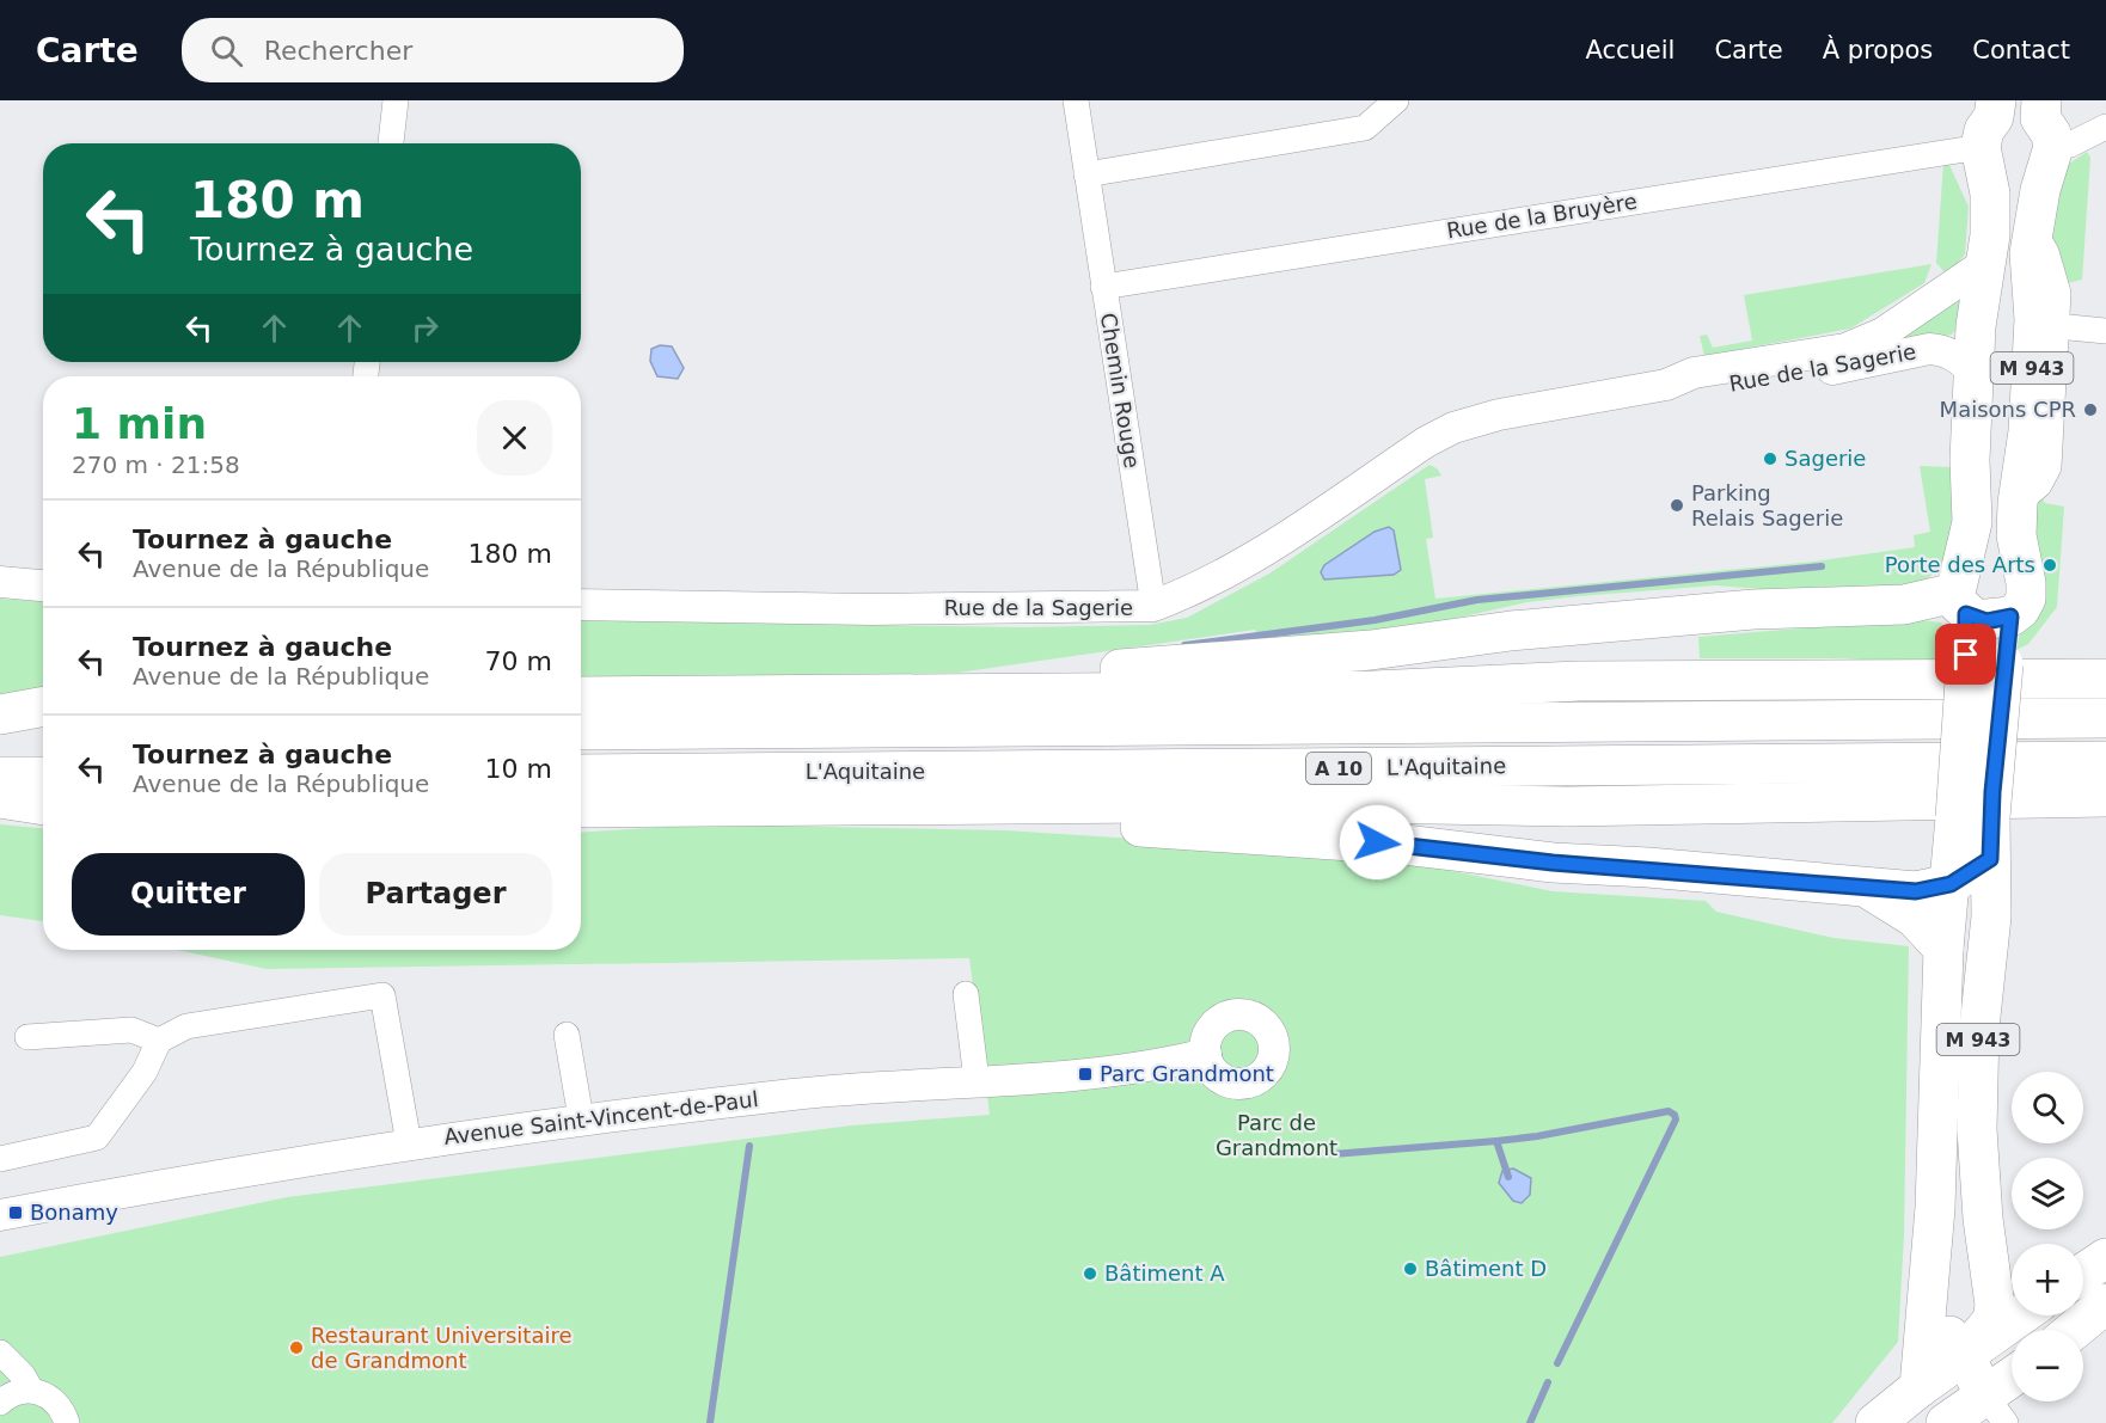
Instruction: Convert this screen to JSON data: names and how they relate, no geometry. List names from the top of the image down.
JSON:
{
  "streets": {
    "main road": ["M 943", "L'Aquitaine", "A 10"],
    "street": [
      "Rue de la Bruyère",
      "Rue de la Sagerie",
      "Chemin Rouge",
      "Avenue Saint-Vincent-de-Paul"
    ]
  },
  "crossings": [
    ["Rue de la Bruyère", "M 943"],
    ["Rue de la Bruyère", "Chemin Rouge"],
    ["Rue de la Sagerie", "M 943"],
    ["Rue de la Sagerie", "Chemin Rouge"]
  ],
  "parks": ["Parc de Grandmont"],
  "places": {
    "other": [
      "Maisons CPR",
      "Sagerie",
      "Parking Relais Sagerie",
      "Porte des Arts",
      "Bâtiment D",
      "Bâtiment A",
      "Restaurant Universitaire de Grandmont"
    ],
    "transit": ["Parc Grandmont", "Bonamy"]
  },
  "page": {
    "header": "Carte",
    "search": "Rechercher",
    "nav": [
      "Accueil",
      "Carte",
      "À propos",
      "Contact"
    ],
    "turn": ["180 m", "Tournez à gauche"],
    "heading": ["1 min", "270 m · 21:58"],
    "list": [
      {
        "name": "Tournez à gauche",
        "note": "Avenue de la République",
        "value": "180 m"
      },
      {
        "name": "Tournez à gauche",
        "note": "Avenue de la République",
        "value": "70 m"
      },
      {
        "name": "Tournez à gauche",
        "note": "Avenue de la République",
        "value": "10 m"
      }
    ],
    "buttons": ["Quitter", "Partager"],
    "map_buttons": ["+", "−"]
  }
}
